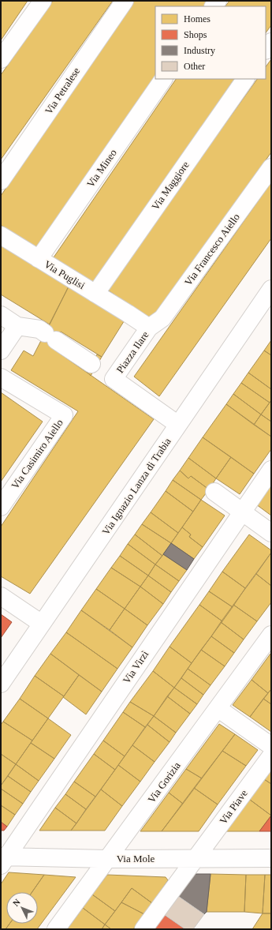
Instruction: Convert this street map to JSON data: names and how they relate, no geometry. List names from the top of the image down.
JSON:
{
  "streets": {
    "street": [
      "Via Petralese",
      "Via Mineo",
      "Via Maggiore",
      "Via Francesco Aiello",
      "Via Puglisi",
      "Piazza Ilare",
      "Via Casimiro Aiello",
      "Via Ignazio Lanza di Trabia",
      "Via Virzì",
      "Via Gorizia",
      "Via Piave",
      "Via Mole"
    ]
  },
  "crossings": [
    ["Via Mineo", "Via Puglisi"],
    ["Via Maggiore", "Via Puglisi"],
    ["Via Francesco Aiello", "Piazza Ilare"],
    ["Via Puglisi", "Piazza Ilare"],
    ["Piazza Ilare", "Via Ignazio Lanza di Trabia"],
    ["Via Virzì", "Via Mole"],
    ["Via Gorizia", "Via Mole"],
    ["Via Piave", "Via Mole"]
  ],
  "legend": [
    "Homes",
    "Shops",
    "Industry",
    "Other"
  ],
  "north": "top left"
}
